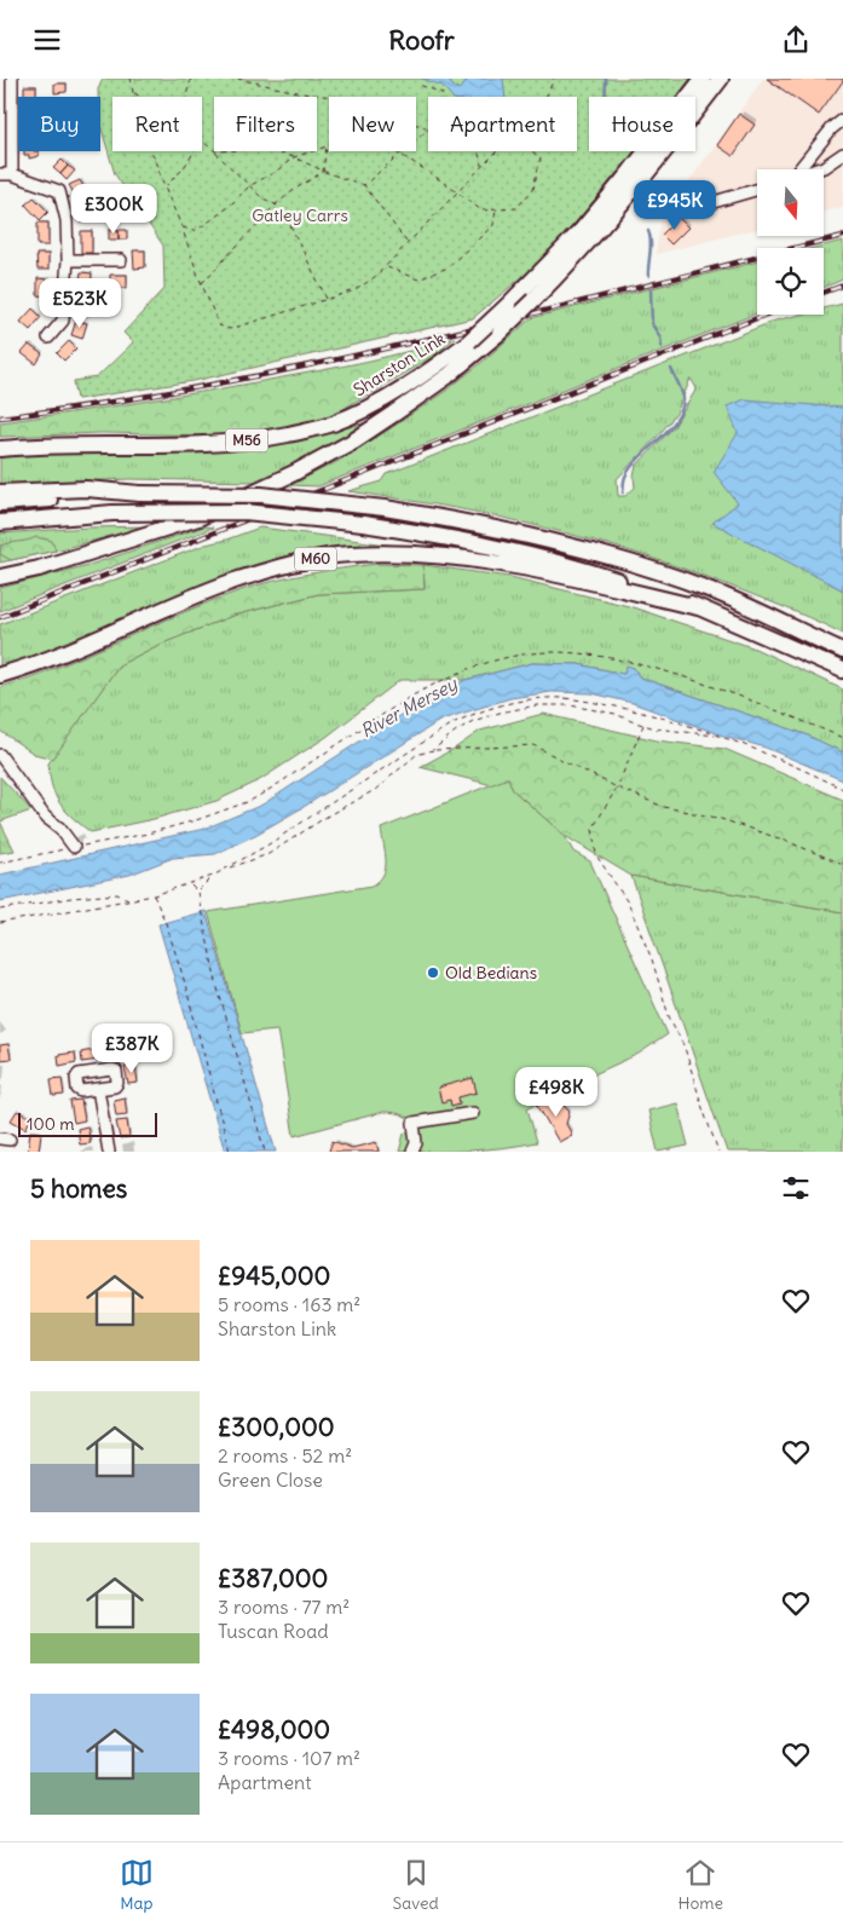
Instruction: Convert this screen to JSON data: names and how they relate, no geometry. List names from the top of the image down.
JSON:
{
  "streets": {
    "highway": ["Sharston Link", "M56", "M60"]
  },
  "water": ["River Mersey"],
  "parks": ["Gatley Carrs"],
  "places": ["Old Bedians"],
  "scale_bar": "100 m",
  "north": "bottom",
  "page": {
    "header": "Roofr",
    "chip": [
      "Buy",
      "Rent",
      "Filters",
      "New",
      "Apartment",
      "House"
    ],
    "price": [
      "£945K",
      "£300K",
      "£523K",
      "£387K",
      "£498K"
    ],
    "scale": "100 m",
    "heading": "5 homes",
    "list": [
      {
        "name": "£945,000",
        "note": "5 rooms · 163 m² · Sharston Link"
      },
      {
        "name": "£300,000",
        "note": "2 rooms · 52 m² · Green Close"
      },
      {
        "name": "£387,000",
        "note": "3 rooms · 77 m² · Tuscan Road"
      },
      {
        "name": "£498,000",
        "note": "3 rooms · 107 m² · Apartment"
      }
    ],
    "tabs": ["Map", "Saved", "Home"]
  }
}
